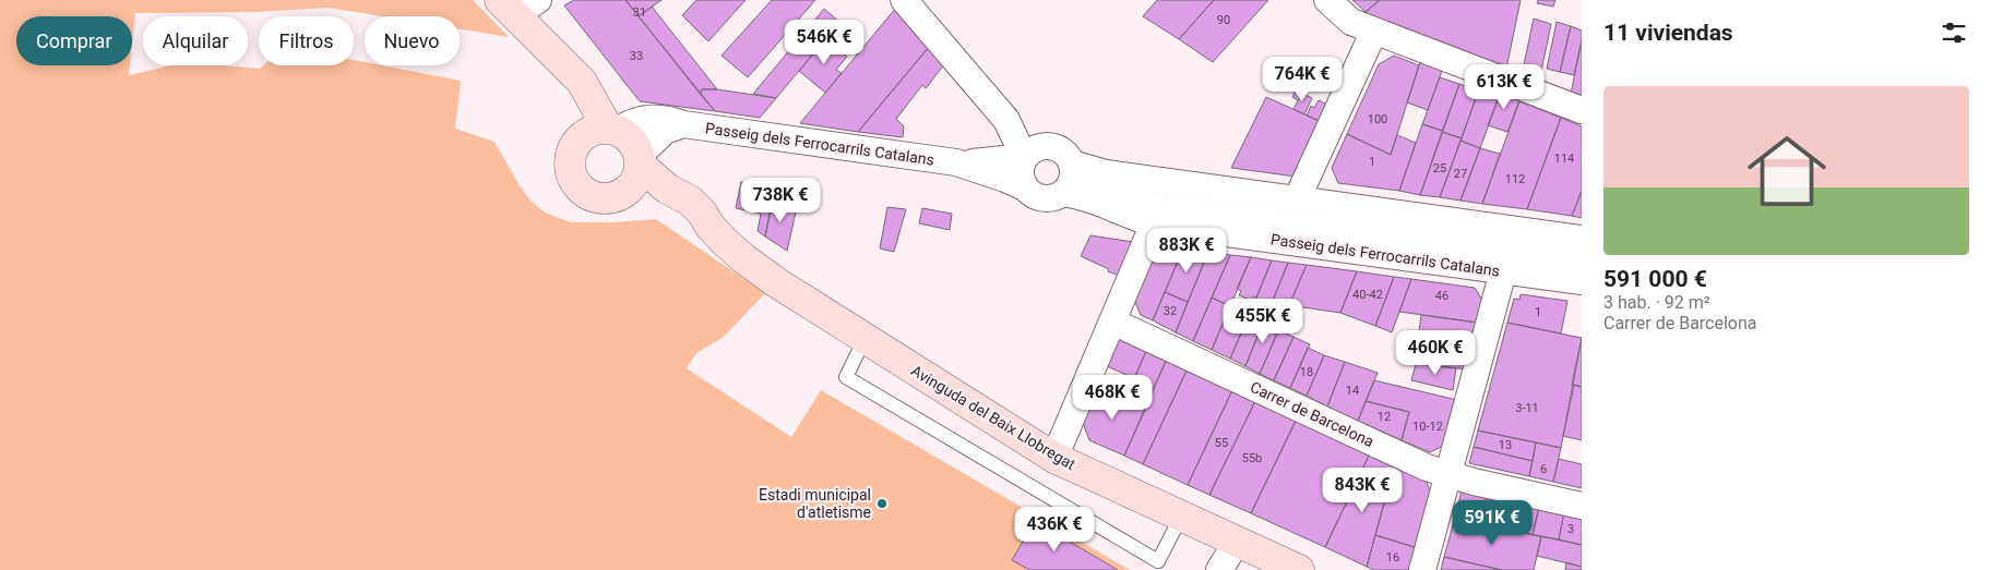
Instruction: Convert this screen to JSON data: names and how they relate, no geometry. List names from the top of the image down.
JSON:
{
  "streets": {
    "main road": ["Avinguda del Baix Llobregat"],
    "street": ["Passeig dels Ferrocarrils Catalans", "Carrer de Barcelona"]
  },
  "crossings": [
    ["Passeig dels Ferrocarrils Catalans", "Avinguda del Baix Llobregat"]
  ],
  "places": ["Estadi municipal d'atletisme"],
  "house_numbers": [
    "31",
    "90",
    "33",
    "100",
    "114",
    "1",
    "25",
    "27",
    "112",
    "40-42",
    "46",
    "32",
    "1",
    "18",
    "14",
    "3-11",
    "12",
    "10-12",
    "55",
    "13",
    "55b",
    "6",
    "3",
    "16"
  ],
  "page": {
    "heading": "11 viviendas",
    "chip": [
      "Comprar",
      "Alquilar",
      "Filtros",
      "Nuevo"
    ],
    "price": [
      "546K €",
      "764K €",
      "613K €",
      "738K €",
      "883K €",
      "455K €",
      "460K €",
      "468K €",
      "843K €",
      "591K €",
      "436K €"
    ],
    "list": [
      {
        "name": "591 000 €",
        "note": "3 hab. · 92 m² · Carrer de Barcelona"
      }
    ]
  }
}
